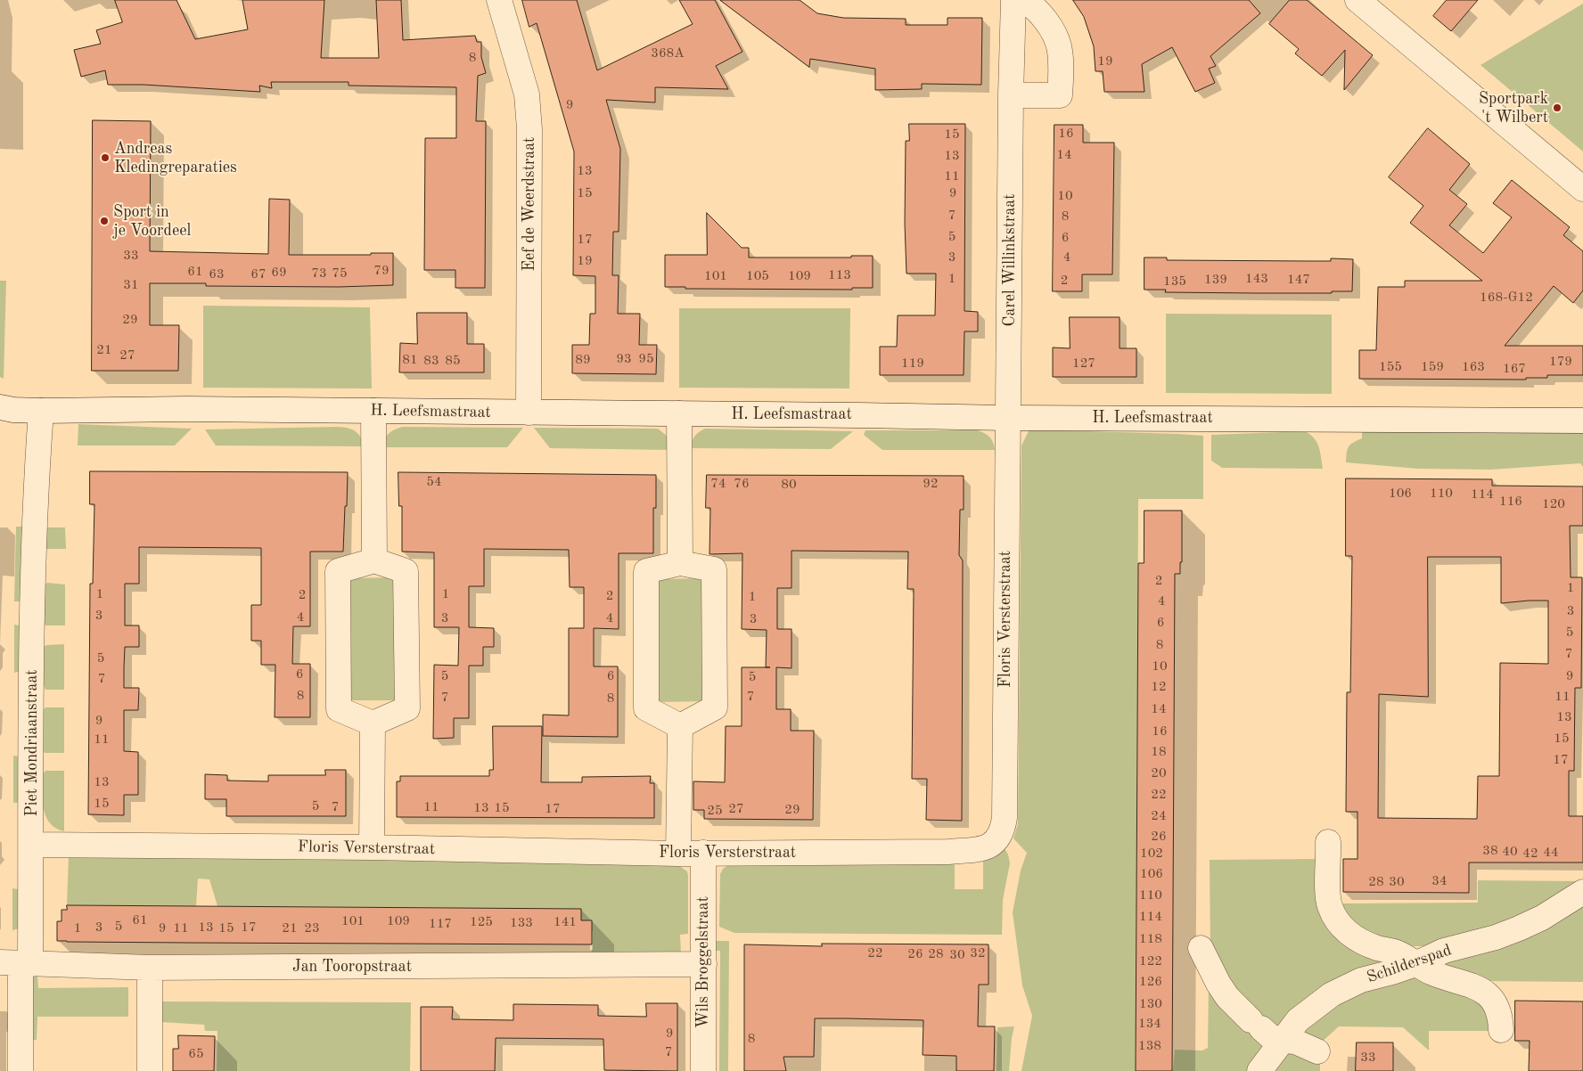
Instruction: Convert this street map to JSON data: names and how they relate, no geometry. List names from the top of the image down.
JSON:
{
  "streets": {
    "street": [
      "Eef de Weerdstraat",
      "Carel Willinkstraat",
      "H. Leefsmastraat",
      "Floris Versterstraat",
      "Piet Mondriaanstraat",
      "Wils Broggelstraat",
      "Schilderspad",
      "Jan Tooropstraat"
    ]
  },
  "crossings": [
    ["Eef de Weerdstraat", "H. Leefsmastraat"],
    ["Carel Willinkstraat", "H. Leefsmastraat"],
    ["Carel Willinkstraat", "Floris Versterstraat"],
    ["H. Leefsmastraat", "Floris Versterstraat"],
    ["H. Leefsmastraat", "Piet Mondriaanstraat"],
    ["Floris Versterstraat", "Piet Mondriaanstraat"],
    ["Floris Versterstraat", "Wils Broggelstraat"],
    ["Piet Mondriaanstraat", "Jan Tooropstraat"],
    ["Wils Broggelstraat", "Jan Tooropstraat"]
  ],
  "places": ["Sportpark 't Wilbert", "Andreas Kledingreparaties", "Sport in je Voordeel"],
  "house_numbers": [
    "368A",
    "8",
    "19",
    "9",
    "16",
    "15",
    "14",
    "13",
    "13",
    "11",
    "15",
    "9",
    "10",
    "7",
    "8",
    "5",
    "6",
    "17",
    "33",
    "3",
    "4",
    "19",
    "79",
    "61",
    "69",
    "73",
    "75",
    "63",
    "67",
    "113",
    "101",
    "105",
    "109",
    "1",
    "143",
    "139",
    "147",
    "2",
    "135",
    "31",
    "168-G12",
    "29",
    "21",
    "27",
    "93",
    "95",
    "81",
    "89",
    "83",
    "85",
    "179",
    "119",
    "127",
    "155",
    "159",
    "163",
    "167",
    "54",
    "74",
    "76",
    "92",
    "80",
    "106",
    "110",
    "114",
    "116",
    "120",
    "2",
    "1",
    "1",
    "1",
    "2",
    "2",
    "1",
    "4",
    "3",
    "3",
    "4",
    "3",
    "4",
    "3",
    "6",
    "5",
    "8",
    "7",
    "5",
    "10",
    "6",
    "5",
    "6",
    "9",
    "5",
    "7",
    "12",
    "8",
    "7",
    "11",
    "7",
    "8",
    "14",
    "13",
    "9",
    "16",
    "15",
    "11",
    "18",
    "17",
    "20",
    "13",
    "22",
    "15",
    "5",
    "7",
    "11",
    "13",
    "15",
    "17",
    "27",
    "29",
    "25",
    "24",
    "26",
    "38",
    "40",
    "44",
    "102",
    "42",
    "106",
    "34",
    "28",
    "30",
    "110",
    "114",
    "61",
    "101",
    "109",
    "125",
    "141",
    "133",
    "117",
    "5",
    "3",
    "13",
    "17",
    "1",
    "9",
    "11",
    "15",
    "21",
    "23",
    "118",
    "22",
    "32",
    "26",
    "28",
    "30",
    "122",
    "126",
    "130",
    "134",
    "9",
    "8",
    "138",
    "7",
    "65",
    "33"
  ]
}
